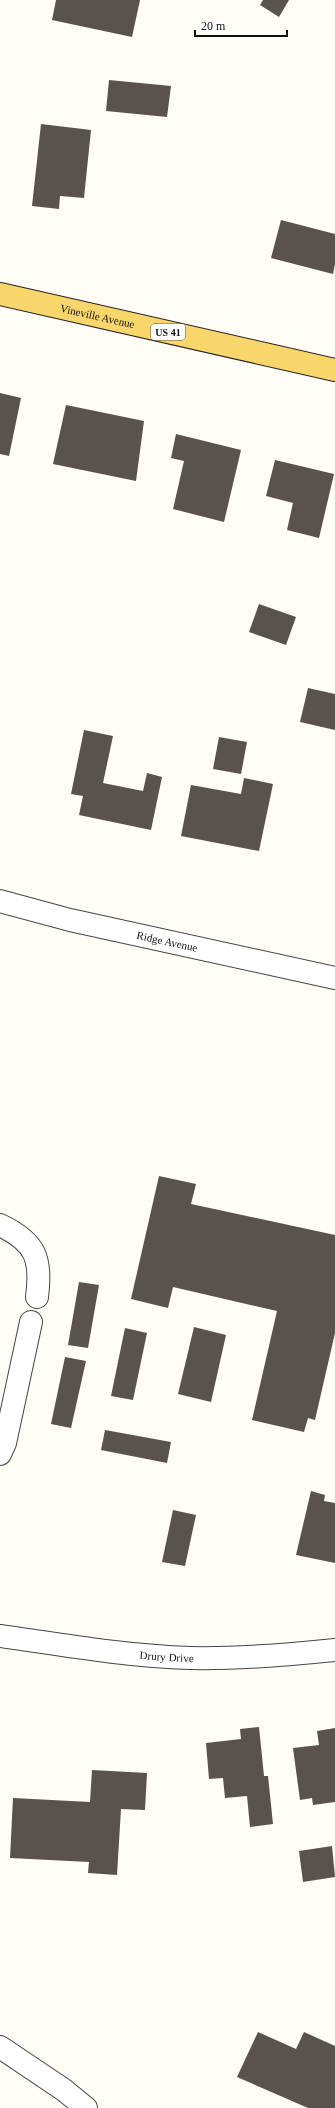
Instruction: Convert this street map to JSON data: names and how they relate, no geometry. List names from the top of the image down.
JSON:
{
  "streets": {
    "main road": ["Vineville Avenue", "US 41"],
    "street": ["Ridge Avenue", "Drury Drive"]
  },
  "scale_bar": "20 m"
}
